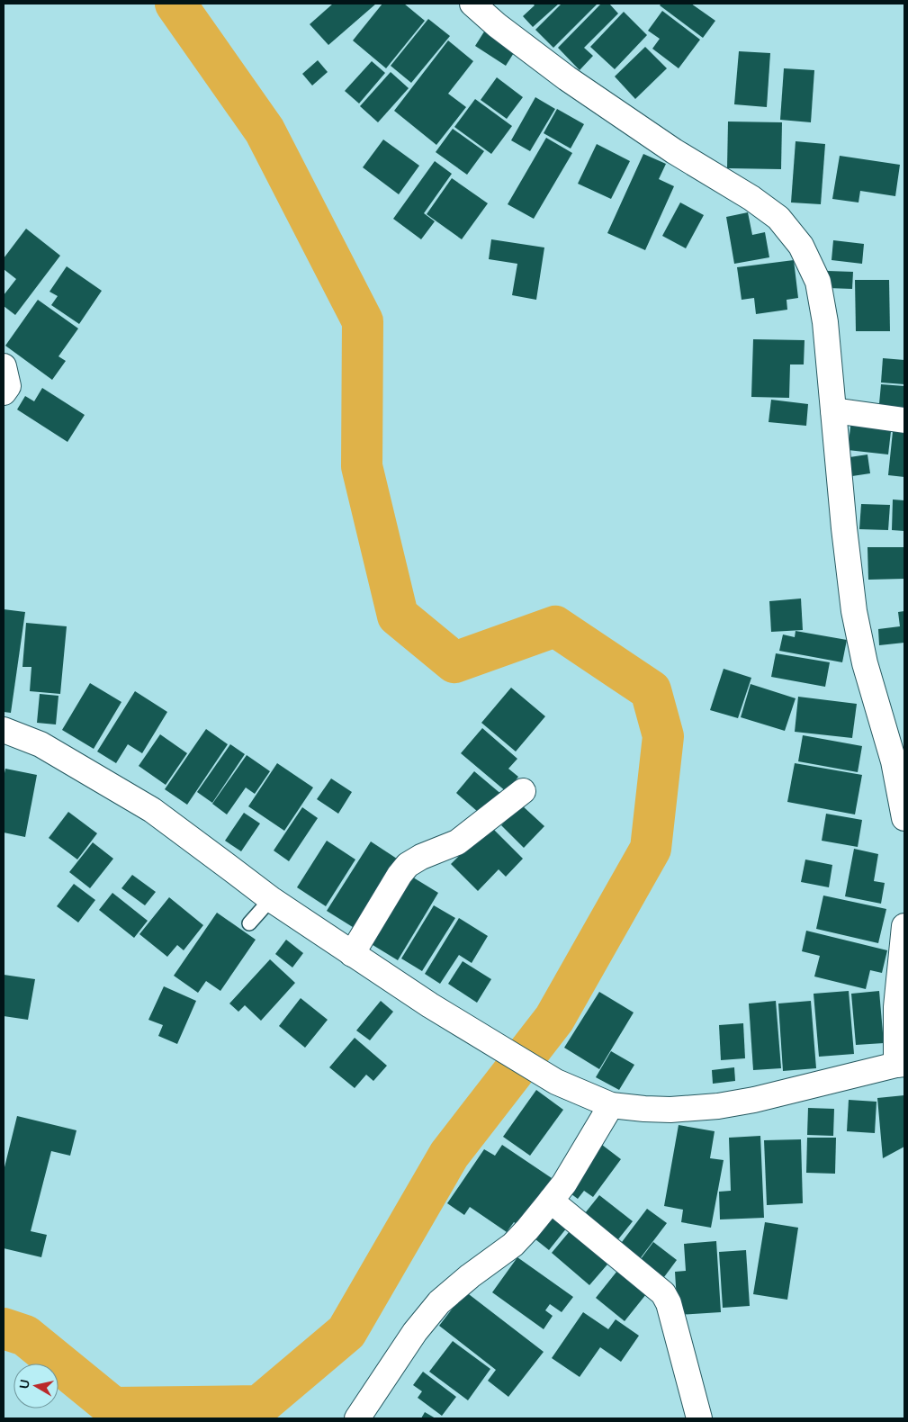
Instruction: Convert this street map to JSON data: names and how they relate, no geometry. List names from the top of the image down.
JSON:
{
  "north": "left"
}
